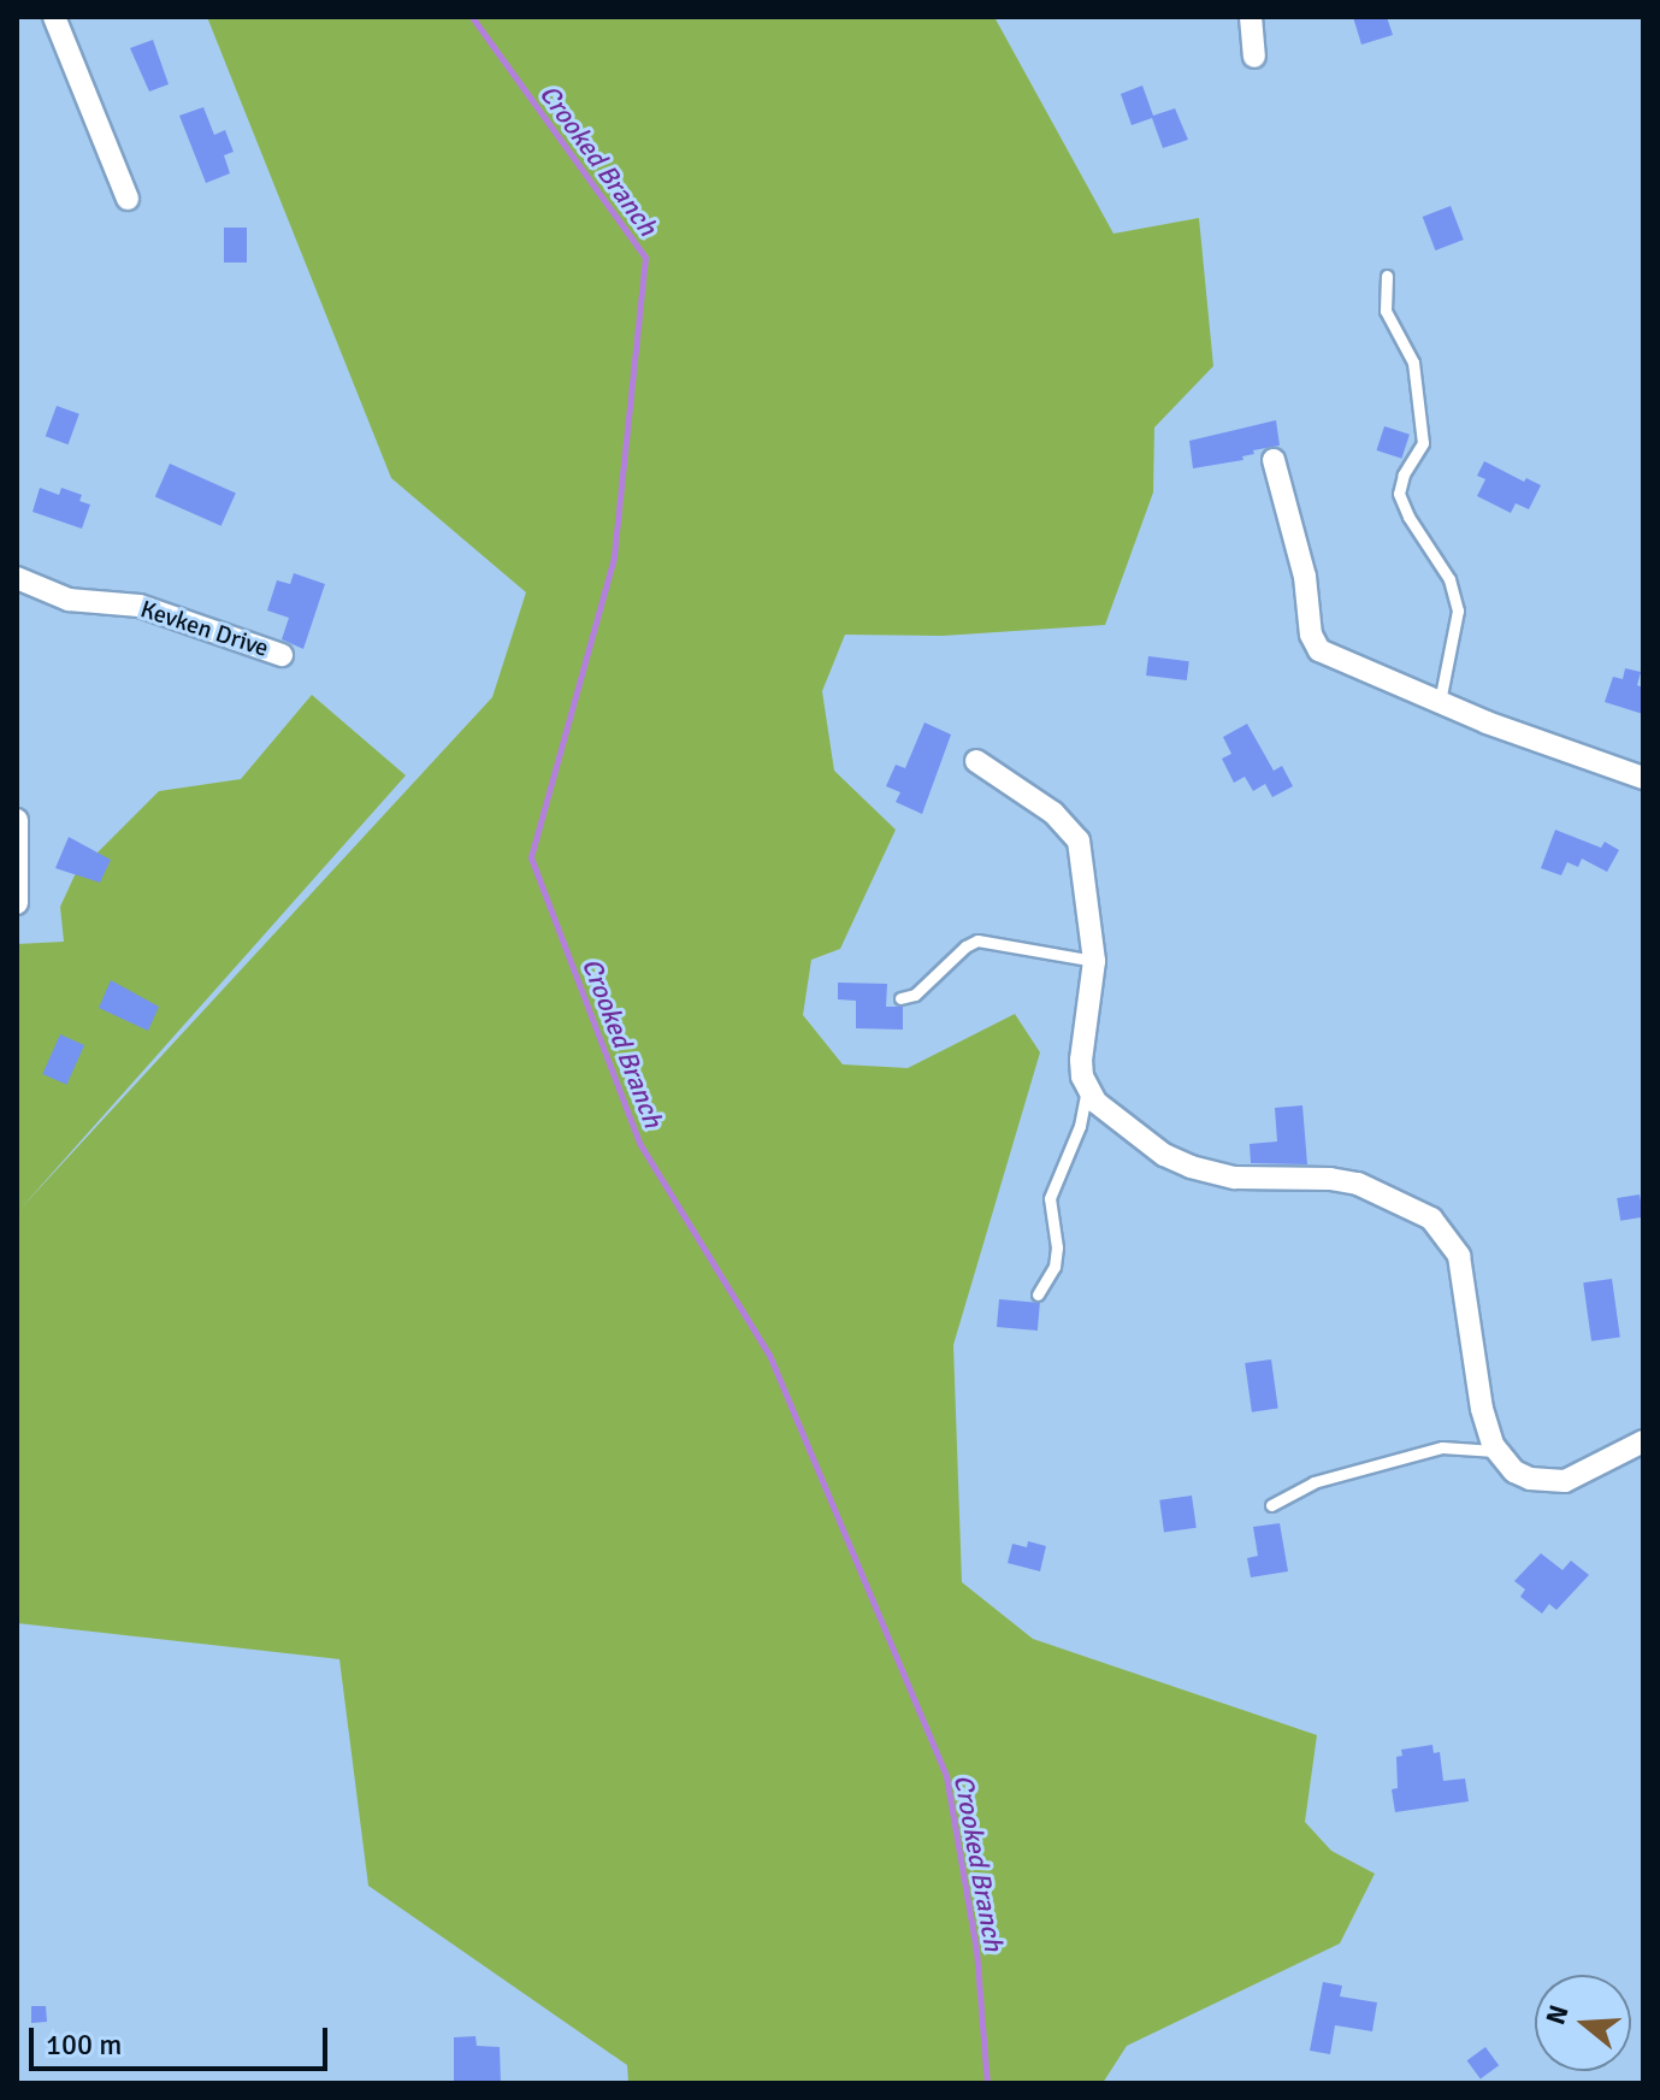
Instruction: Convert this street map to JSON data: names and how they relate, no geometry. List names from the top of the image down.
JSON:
{
  "streets": {
    "street": ["Kevken Drive"]
  },
  "water": ["Crooked Branch"],
  "scale_bar": "100 m",
  "north": "left"
}
